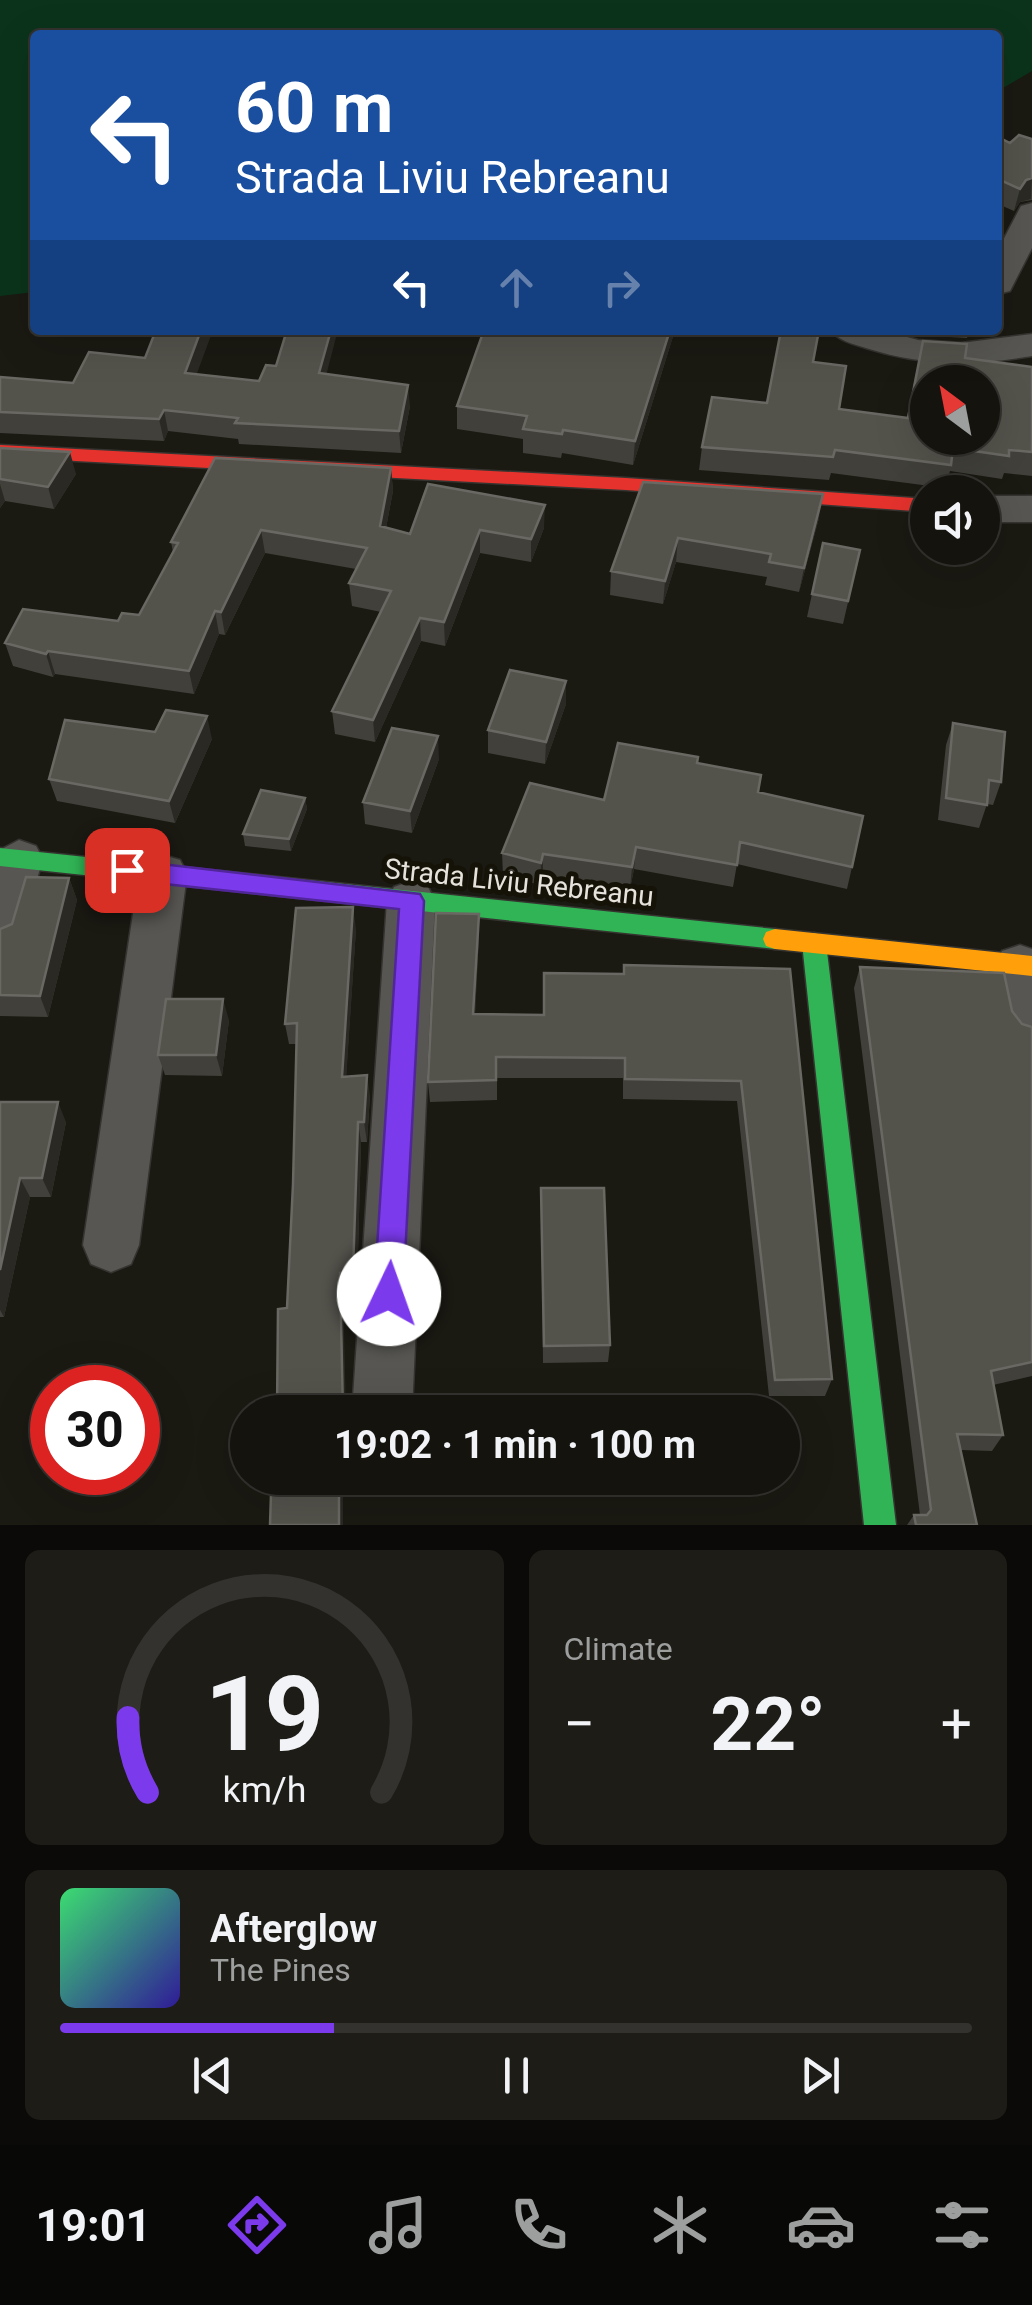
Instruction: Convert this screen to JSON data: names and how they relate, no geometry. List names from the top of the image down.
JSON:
{
  "streets": {
    "street": ["Strada Liviu Rebreanu"]
  },
  "north": "top left",
  "page": {
    "turn": ["60 m", "Strada Liviu Rebreanu"],
    "limit": "30",
    "trip": "19:02 · 1 min · 100 m",
    "tile": "Climate",
    "heat": ["−", "22°", "+"],
    "song": ["Afterglow", "The Pines"],
    "tabs": "19:01",
    "gauge": ["19", "km/h"]
  }
}
